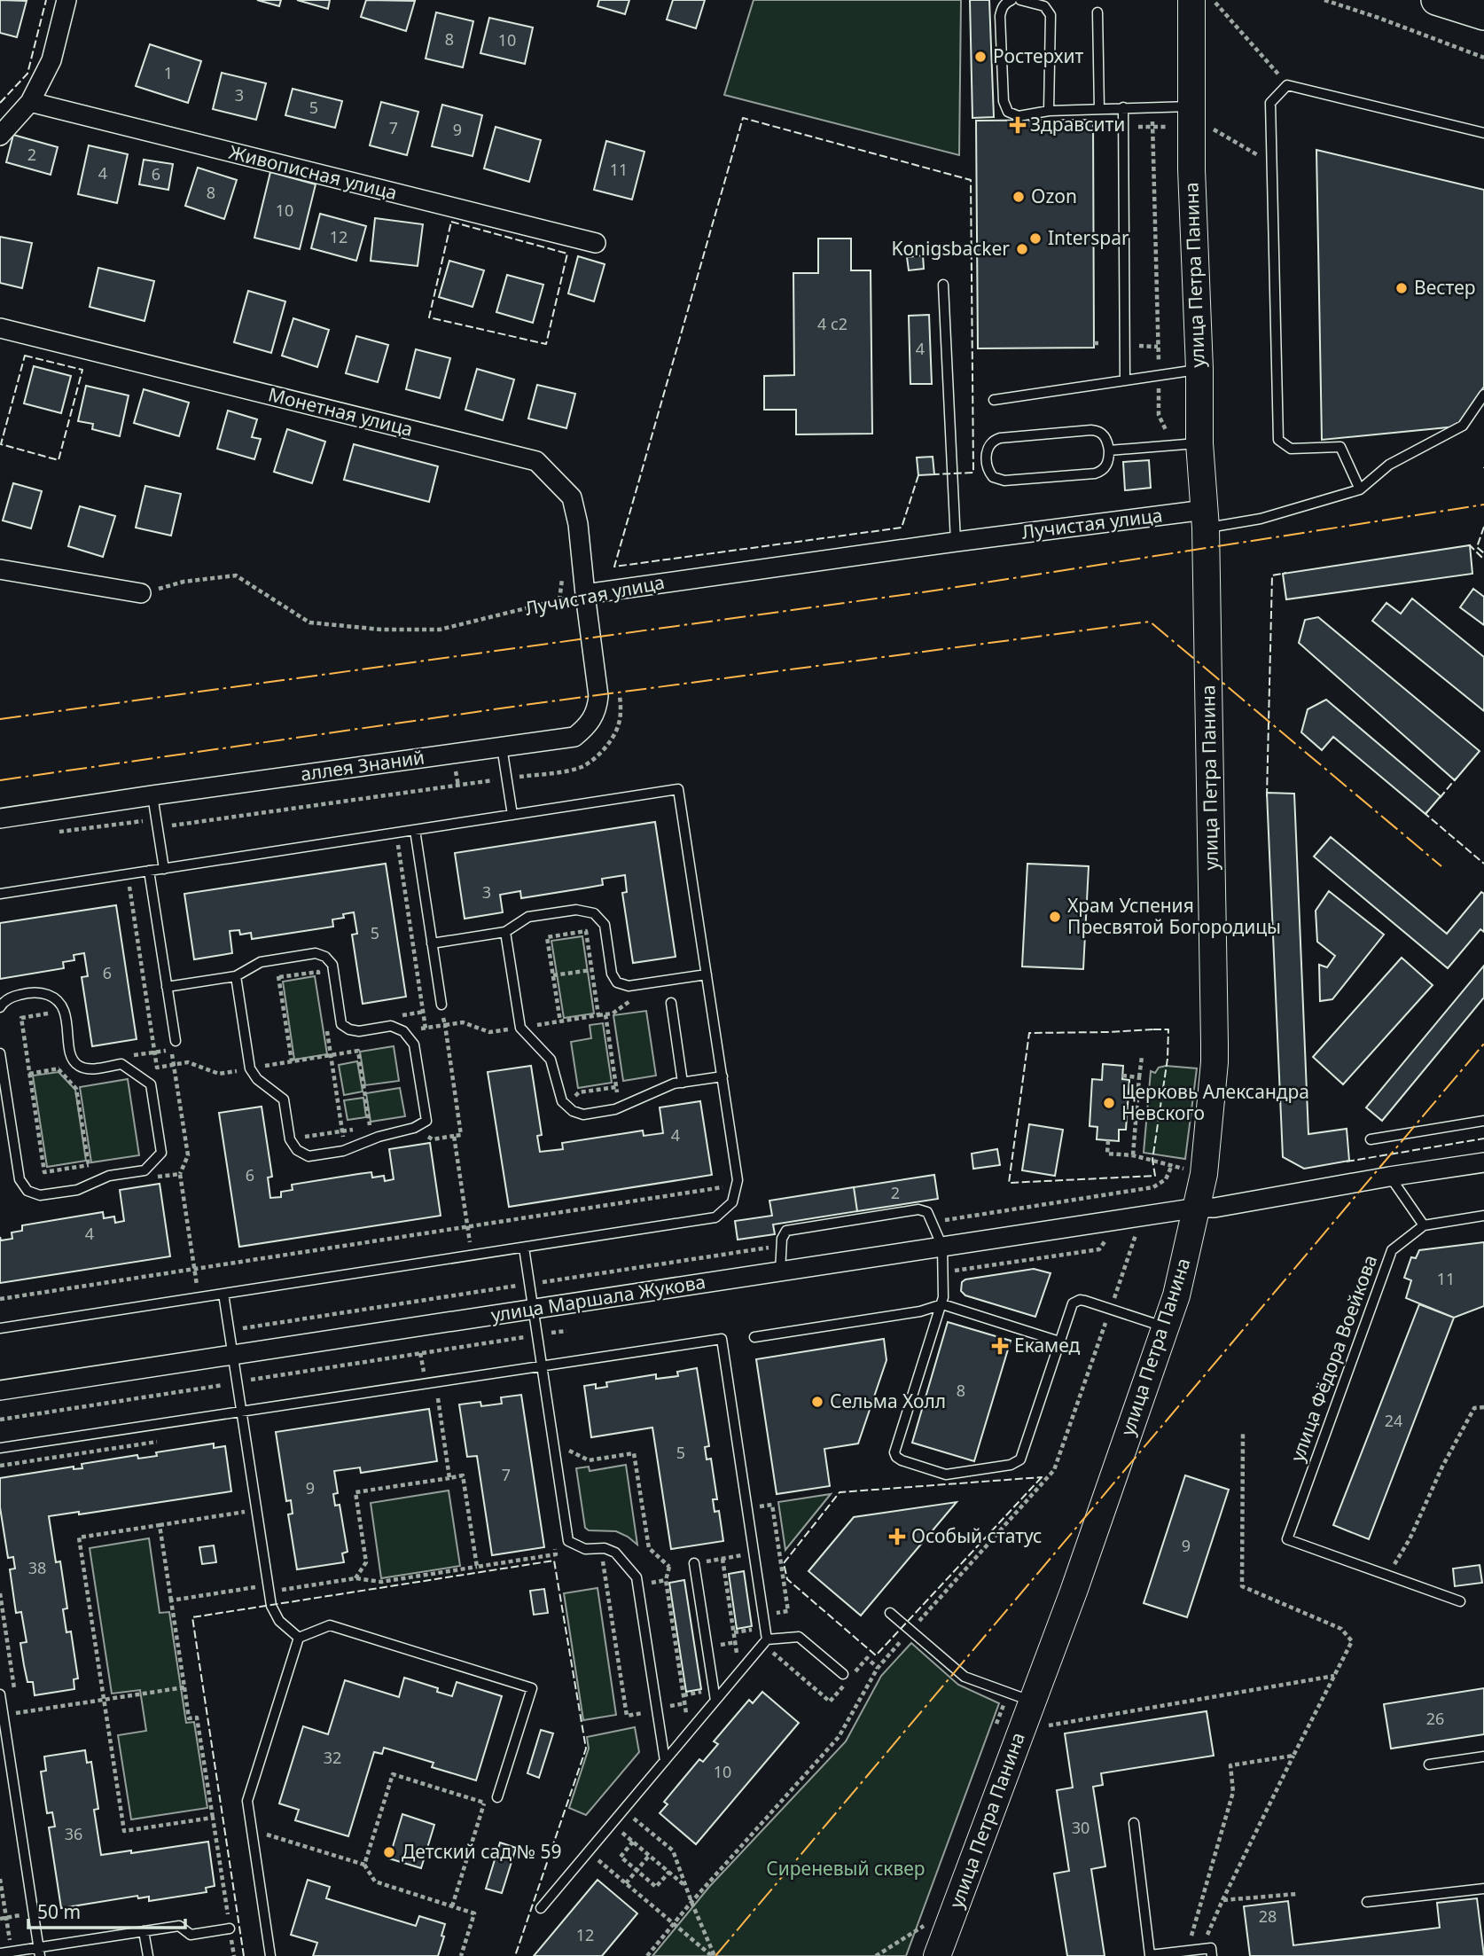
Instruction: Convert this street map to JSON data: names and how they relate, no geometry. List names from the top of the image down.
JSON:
{
  "streets": {
    "main road": ["улица Петра Панина"],
    "street": [
      "Живописная улица",
      "Монетная улица",
      "Лучистая улица",
      "аллея Знаний",
      "улица Маршала Жукова"
    ],
    "lane": ["улица Фёдора Воейкова"]
  },
  "crossings": [
    ["улица Петра Панина", "Лучистая улица"],
    ["улица Петра Панина", "улица Маршала Жукова"],
    ["Монетная улица", "Лучистая улица"],
    ["Монетная улица", "аллея Знаний"],
    ["Лучистая улица", "аллея Знаний"]
  ],
  "parks": ["Сиреневый сквер"],
  "places": {
    "other": [
      "Ростерхит",
      "Ozon",
      "Interspar",
      "Konigsbacker",
      "Вестер",
      "Храм Успения Пресвятой Богородицы",
      "Церковь Александра Невского",
      "Сельма Холл",
      "Детский сад № 59"
    ],
    "health": ["Здравсити", "Екамед", "Особый статус"]
  },
  "house_numbers": [
    "8",
    "10",
    "1",
    "3",
    "5",
    "7",
    "9",
    "2",
    "11",
    "4",
    "6",
    "8",
    "10",
    "12",
    "4 с2",
    "4",
    "3",
    "5",
    "6",
    "4",
    "6",
    "2",
    "4",
    "11",
    "8",
    "24",
    "5",
    "7",
    "9",
    "9",
    "38",
    "26",
    "32",
    "10",
    "30",
    "36",
    "28",
    "12"
  ],
  "scale_bar": "50 m"
}
